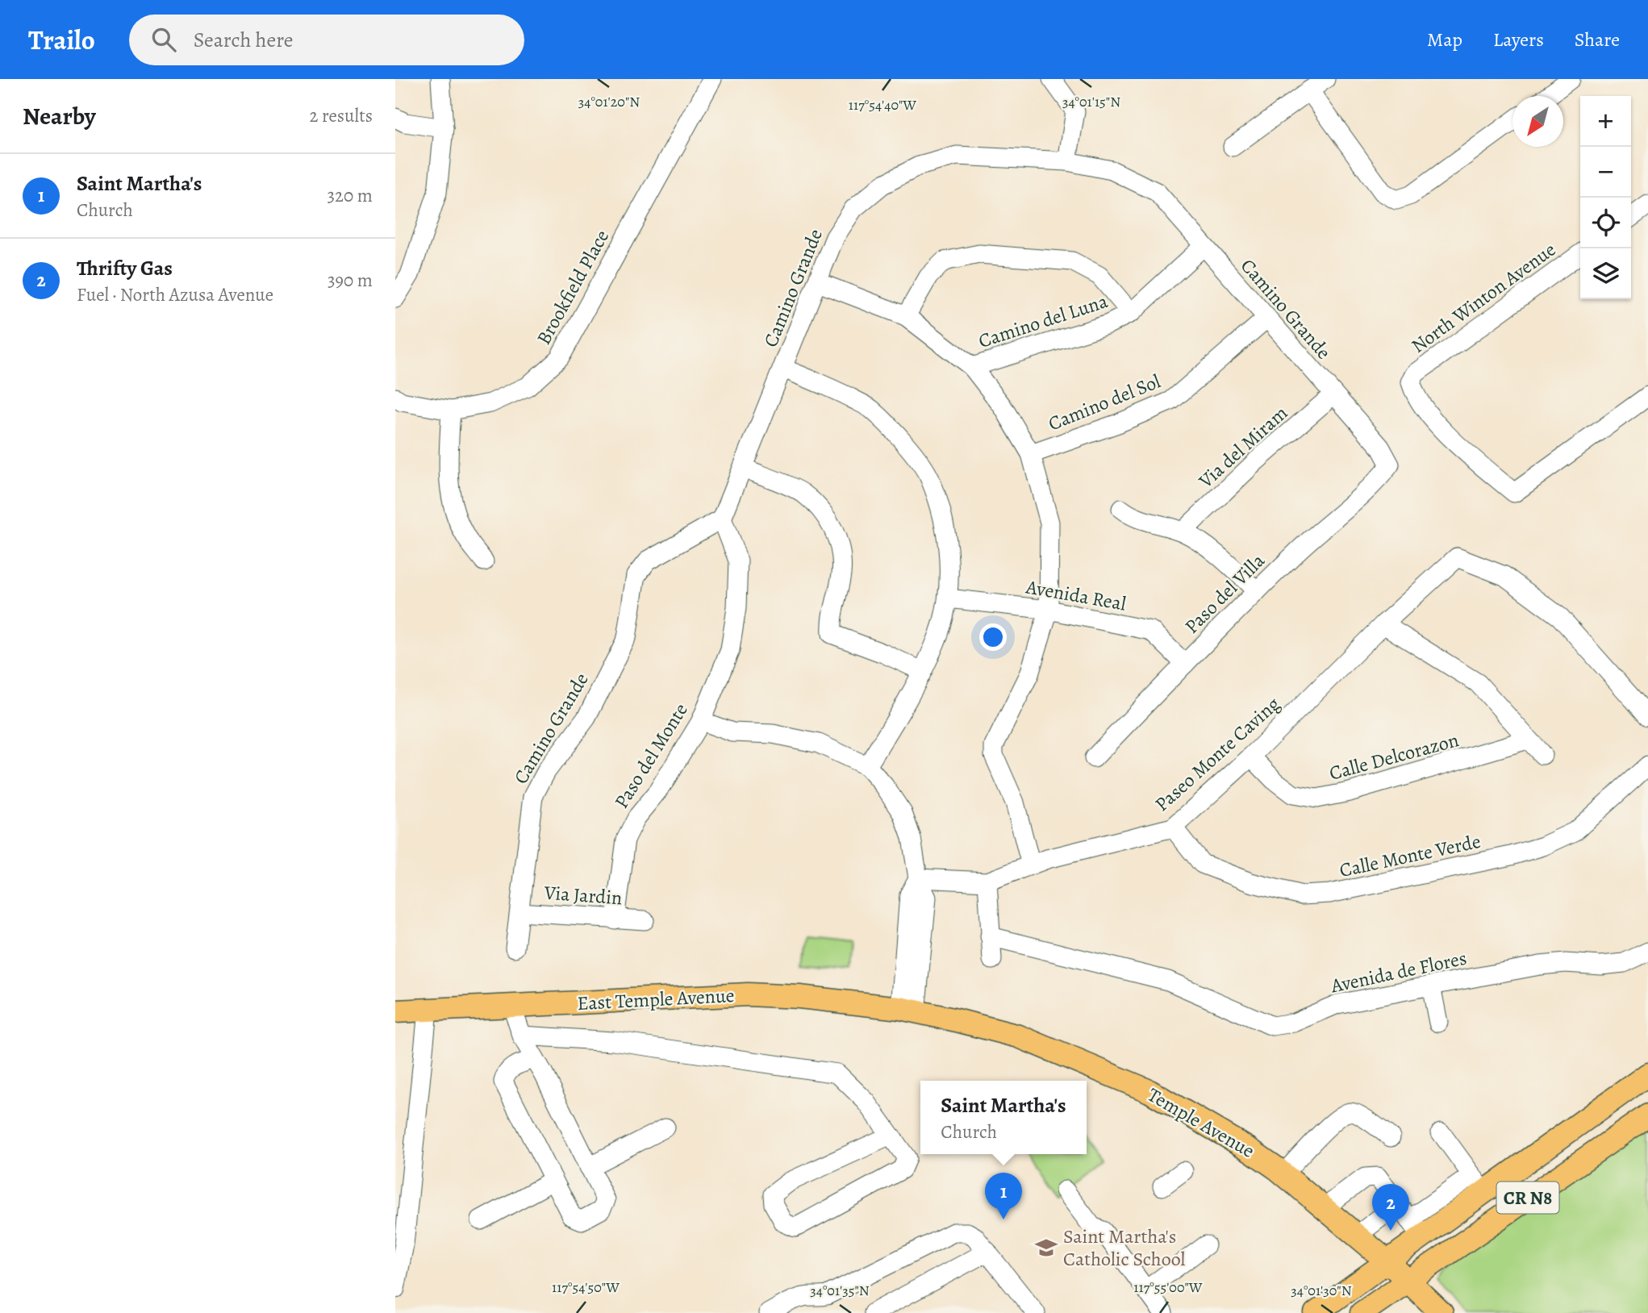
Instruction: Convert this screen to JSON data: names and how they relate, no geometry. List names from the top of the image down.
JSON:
{
  "streets": {
    "main road": ["East Temple Avenue", "Temple Avenue", "CR N8"],
    "street": [
      "Brookfield Place",
      "Camino Grande",
      "North Winton Avenue",
      "Camino del Luna",
      "Camino del Sol",
      "Via del Miram",
      "Paso del Villa",
      "Avenida Real",
      "Paseo Monte Caving",
      "Paso del Monte",
      "Calle Delcorazon",
      "Calle Monte Verde",
      "Via Jardin",
      "Avenida de Flores"
    ]
  },
  "crossings": [
    ["Camino Grande", "Camino del Luna"],
    ["Camino Grande", "Camino del Sol"],
    ["Camino Grande", "Via del Miram"],
    ["Camino Grande", "Paso del Villa"],
    ["Camino Grande", "Paso del Monte"],
    ["Camino Grande", "Via Jardin"],
    ["Paso del Villa", "Avenida Real"],
    ["Paseo Monte Caving", "Calle Delcorazon"],
    ["Paseo Monte Caving", "Calle Monte Verde"],
    ["Paso del Monte", "Via Jardin"],
    ["East Temple Avenue", "Temple Avenue"],
    ["Temple Avenue", "CR N8"]
  ],
  "places": {
    "school or university": ["Saint Martha's Catholic School"]
  },
  "north": "bottom left",
  "page": {
    "header": "Trailo",
    "search": "Search here",
    "nav": ["Map", "Layers", "Share"],
    "heading": ["Nearby", "2 results"],
    "map_buttons": ["+", "−"],
    "list": [
      {
        "mark": "1",
        "name": "Saint Martha's",
        "note": "Church",
        "value": "320 m"
      },
      {
        "mark": "2",
        "name": "Thrifty Gas",
        "note": "Fuel · North Azusa Avenue",
        "value": "390 m"
      }
    ],
    "popup": ["Saint Martha's", "Church"],
    "pins": ["1", "2"]
  },
  "coordinates": [
    "34°01'20\"N",
    "34°01'15\"N",
    "117°54'40\"W",
    "117°54'50\"W",
    "117°55'00\"W",
    "34°01'35\"N",
    "34°01'30\"N"
  ]
}
